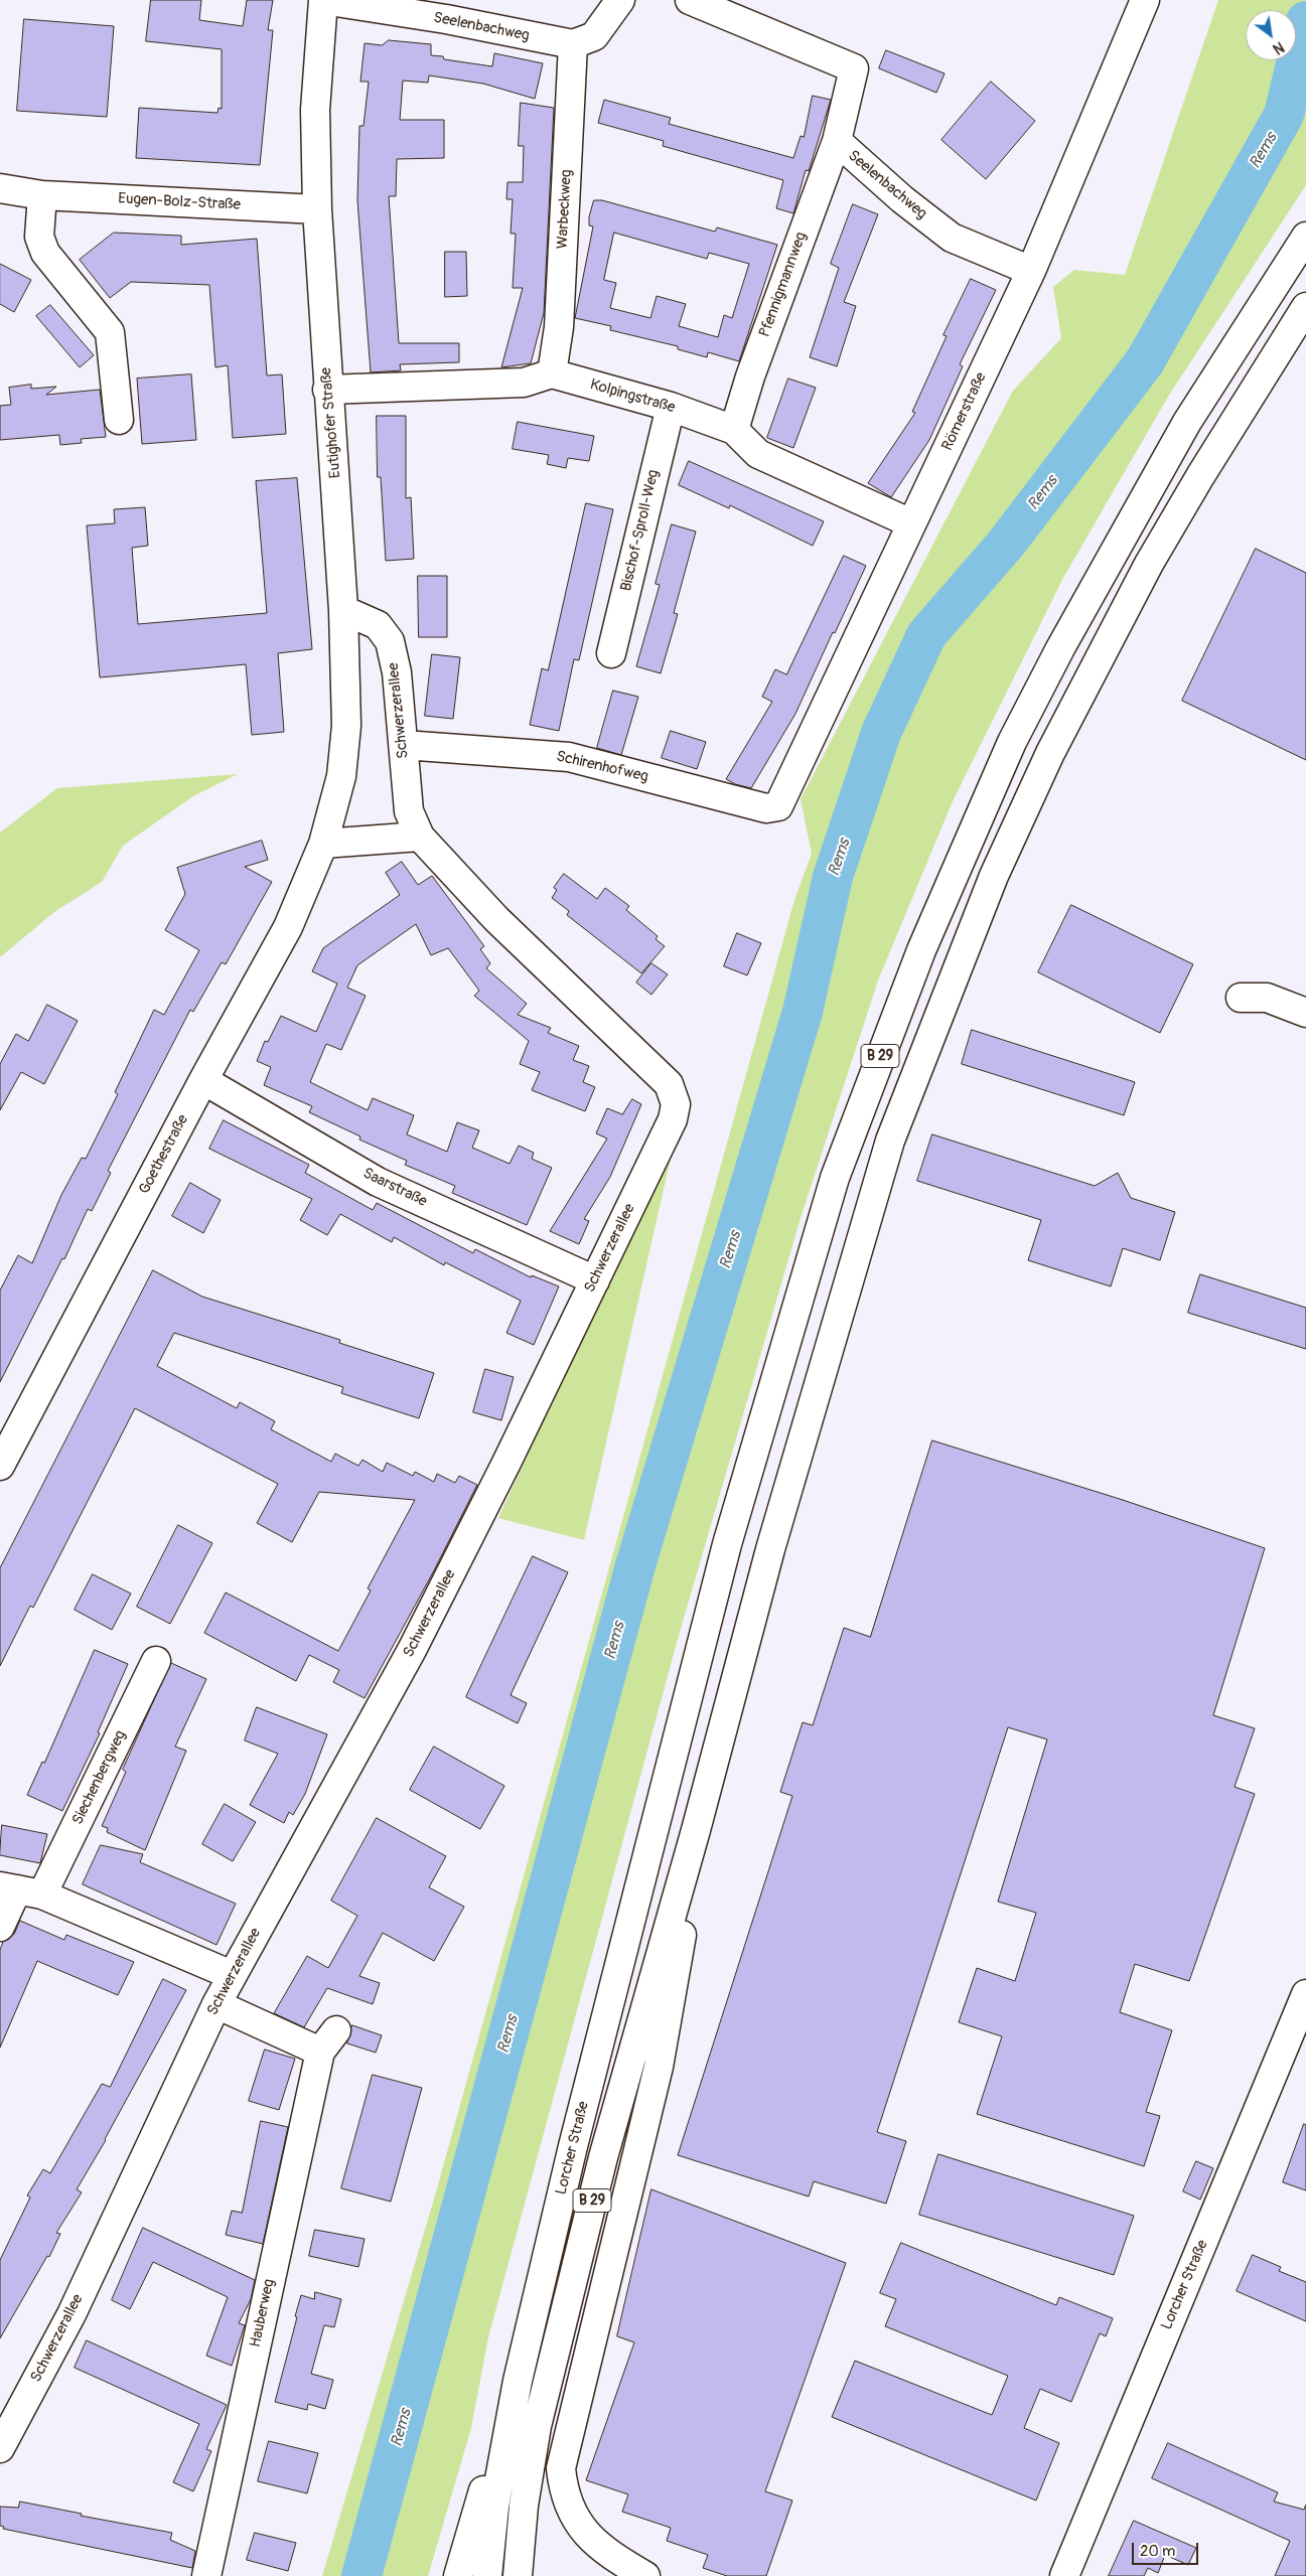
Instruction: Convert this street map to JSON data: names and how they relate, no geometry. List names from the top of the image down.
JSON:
{
  "streets": {
    "main road": [
      "Seelenbachweg",
      "Eugen-Bolz-Straße",
      "Warbeckweg",
      "Pfennigmannweg",
      "Kolpingstraße",
      "Römerstraße",
      "Eutighofer Straße",
      "Bischof-Sproll-Weg",
      "Schwerzerallee",
      "Schirenhofweg",
      "B 29",
      "Goethestraße",
      "Saarstraße",
      "Siechenbergweg",
      "Lorcher Straße",
      "Hauberweg"
    ]
  },
  "crossings": [
    ["Seelenbachweg", "Warbeckweg"],
    ["Seelenbachweg", "Pfennigmannweg"],
    ["Seelenbachweg", "Römerstraße"],
    ["Seelenbachweg", "Eutighofer Straße"],
    ["Eugen-Bolz-Straße", "Eutighofer Straße"],
    ["Warbeckweg", "Kolpingstraße"],
    ["Pfennigmannweg", "Kolpingstraße"],
    ["Kolpingstraße", "Römerstraße"],
    ["Kolpingstraße", "Bischof-Sproll-Weg"],
    ["Römerstraße", "Schirenhofweg"],
    ["Eutighofer Straße", "Schwerzerallee"],
    ["Eutighofer Straße", "Goethestraße"],
    ["Schwerzerallee", "Schirenhofweg"],
    ["Schwerzerallee", "Saarstraße"],
    ["Schwerzerallee", "Hauberweg"],
    ["B 29", "Lorcher Straße"],
    ["Goethestraße", "Saarstraße"]
  ],
  "water": ["Rems"],
  "scale_bar": "20 m",
  "north": "bottom right"
}
